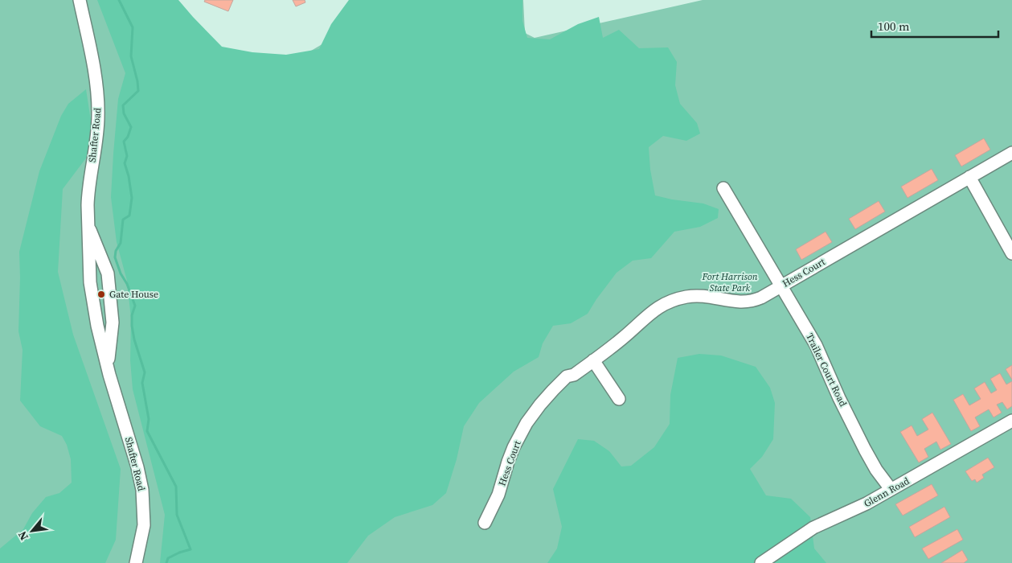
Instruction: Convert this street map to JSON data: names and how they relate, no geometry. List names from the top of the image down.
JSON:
{
  "streets": {
    "street": [
      "Shafter Road",
      "Hess Court",
      "Trailer Court Road",
      "Glenn Road"
    ]
  },
  "crossings": [
    ["Hess Court", "Trailer Court Road"],
    ["Trailer Court Road", "Glenn Road"]
  ],
  "parks": ["Fort Harrison State Park"],
  "places": ["Gate House"],
  "scale_bar": "100 m",
  "north": "bottom left"
}
